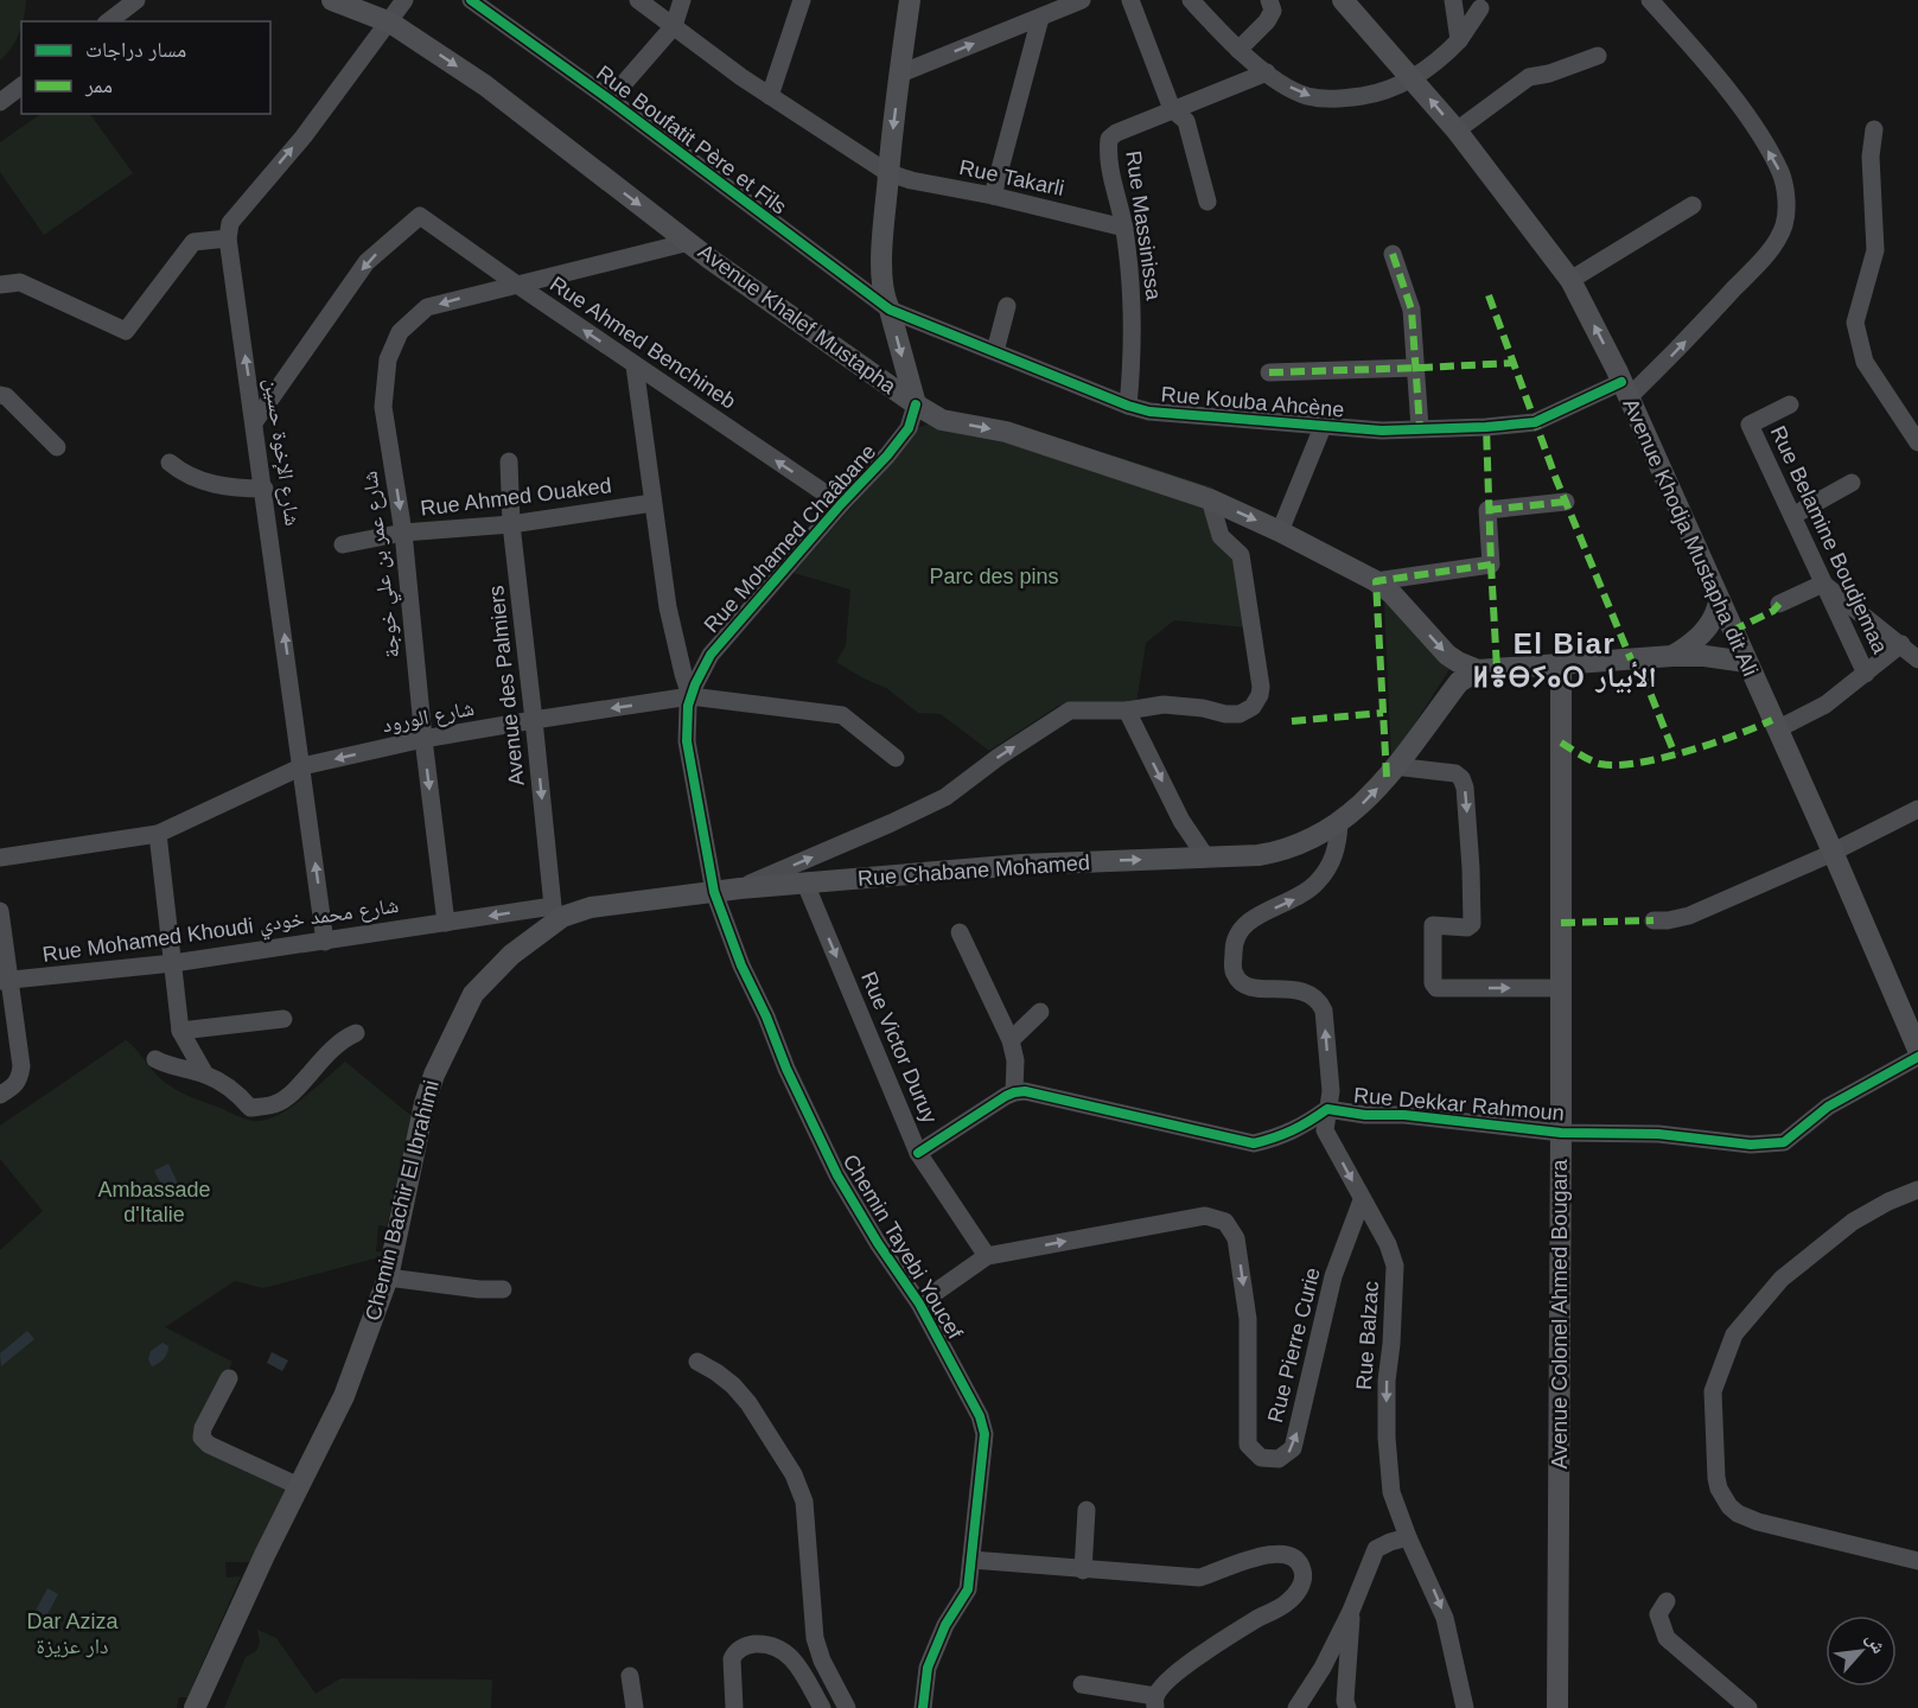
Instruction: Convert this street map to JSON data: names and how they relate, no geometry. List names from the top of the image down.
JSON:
{
  "streets": {
    "main road": [
      "Avenue Khalef Mustapha",
      "Avenue Khodja Mustapha dit Ali",
      "Rue Chabane Mohamed",
      "Chemin Bachir El Ibrahimi",
      "Avenue Colonel Ahmed Bougara"
    ],
    "street": [
      "Rue Boufatit Père et Fils",
      "Rue Takarli",
      "Rue Massinissa",
      "Rue Ahmed Benchineb",
      "Rue Kouba Ahcène",
      "شارع الإخوة حسين",
      "Rue Ahmed Ouaked",
      "Rue Mohamed Chaâbane",
      "Rue Belamine Boudjemaa",
      "شارع عمر بن علي خوجة",
      "Avenue des Palmiers",
      "شارع الورود",
      "Rue Mohamed Khoudi شارع محمد خودي",
      "Rue Victor Duruy",
      "Rue Dekkar Rahmoun",
      "Chemin Tayebi Youcef",
      "Rue Balzac",
      "Rue Pierre Curie"
    ]
  },
  "crossings": [
    ["Rue Boufatit Père et Fils", "Rue Kouba Ahcène"],
    ["Rue Takarli", "Rue Massinissa"],
    ["Rue Massinissa", "Rue Kouba Ahcène"],
    ["Avenue Khalef Mustapha", "Rue Mohamed Chaâbane"],
    ["Avenue Khalef Mustapha", "شارع عمر بن علي خوجة"],
    ["Avenue Khalef Mustapha", "Rue Chabane Mohamed"],
    ["Rue Ahmed Benchineb", "شارع الإخوة حسين"],
    ["Rue Ahmed Benchineb", "Rue Mohamed Chaâbane"],
    ["Rue Ahmed Benchineb", "شارع عمر بن علي خوجة"],
    ["Rue Kouba Ahcène", "Avenue Khodja Mustapha dit Ali"],
    ["شارع الإخوة حسين", "شارع الورود"],
    ["شارع الإخوة حسين", "Rue Mohamed Khoudi شارع محمد خودي"],
    ["Rue Ahmed Ouaked", "شارع عمر بن علي خوجة"],
    ["Rue Ahmed Ouaked", "Avenue des Palmiers"],
    ["Rue Mohamed Chaâbane", "شارع الورود"],
    ["Rue Mohamed Chaâbane", "Chemin Tayebi Youcef"],
    ["شارع عمر بن علي خوجة", "شارع الورود"],
    ["شارع عمر بن علي خوجة", "Rue Mohamed Khoudi شارع محمد خودي"],
    ["Avenue des Palmiers", "شارع الورود"],
    ["Avenue des Palmiers", "Rue Chabane Mohamed"],
    ["Avenue des Palmiers", "Rue Mohamed Khoudi شارع محمد خودي"],
    ["Avenue des Palmiers", "Chemin Bachir El Ibrahimi"],
    ["شارع الورود", "Chemin Tayebi Youcef"],
    ["Rue Chabane Mohamed", "Rue Mohamed Khoudi شارع محمد خودي"],
    ["Rue Chabane Mohamed", "Rue Victor Duruy"],
    ["Rue Chabane Mohamed", "Chemin Bachir El Ibrahimi"],
    ["Rue Chabane Mohamed", "Chemin Tayebi Youcef"],
    ["Rue Chabane Mohamed", "Rue Balzac"],
    ["Rue Mohamed Khoudi شارع محمد خودي", "Chemin Bachir El Ibrahimi"],
    ["Rue Victor Duruy", "Rue Pierre Curie"],
    ["Rue Dekkar Rahmoun", "Avenue Colonel Ahmed Bougara"],
    ["Rue Dekkar Rahmoun", "Rue Balzac"],
    ["Rue Balzac", "Rue Pierre Curie"]
  ],
  "one_way": [
    "Avenue Khalef Mustapha",
    "شارع الإخوة حسين",
    "شارع عمر بن علي خوجة",
    "Avenue des Palmiers",
    "Rue Chabane Mohamed"
  ],
  "districts": ["El Biar ⵍⴻⴱⵢⴰⵔ الأبيار"],
  "parks": ["Parc des pins", "Ambassade d'Italie", "Dar Aziza دار عزيزة"],
  "legend": ["مسار دراجات", "ممر"],
  "north": "top right"
}
